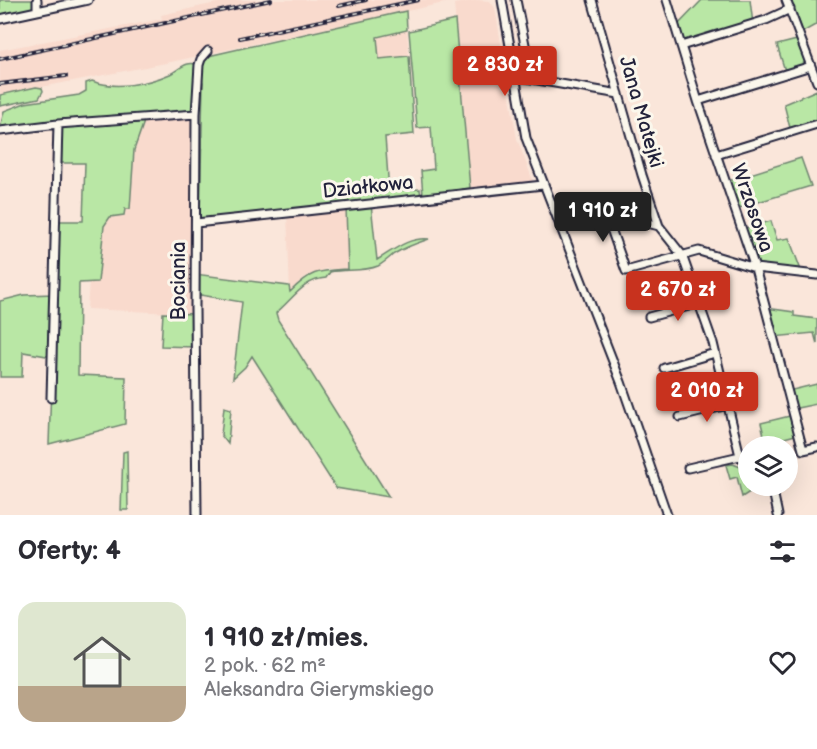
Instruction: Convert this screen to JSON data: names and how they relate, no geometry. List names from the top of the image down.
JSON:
{
  "streets": {
    "street": [
      "Jana Matejki",
      "Działkowa",
      "Wrzosowa",
      "Bociania"
    ]
  },
  "crossings": [
    ["Działkowa", "Bociania"]
  ],
  "page": {
    "price": [
      "2 830 zł",
      "1 910 zł",
      "2 670 zł",
      "2 010 zł"
    ],
    "heading": "Oferty: 4",
    "list": [
      {
        "name": "1 910 zł/mies.",
        "note": "2 pok. · 62 m² · Aleksandra Gierymskiego"
      }
    ]
  }
}
